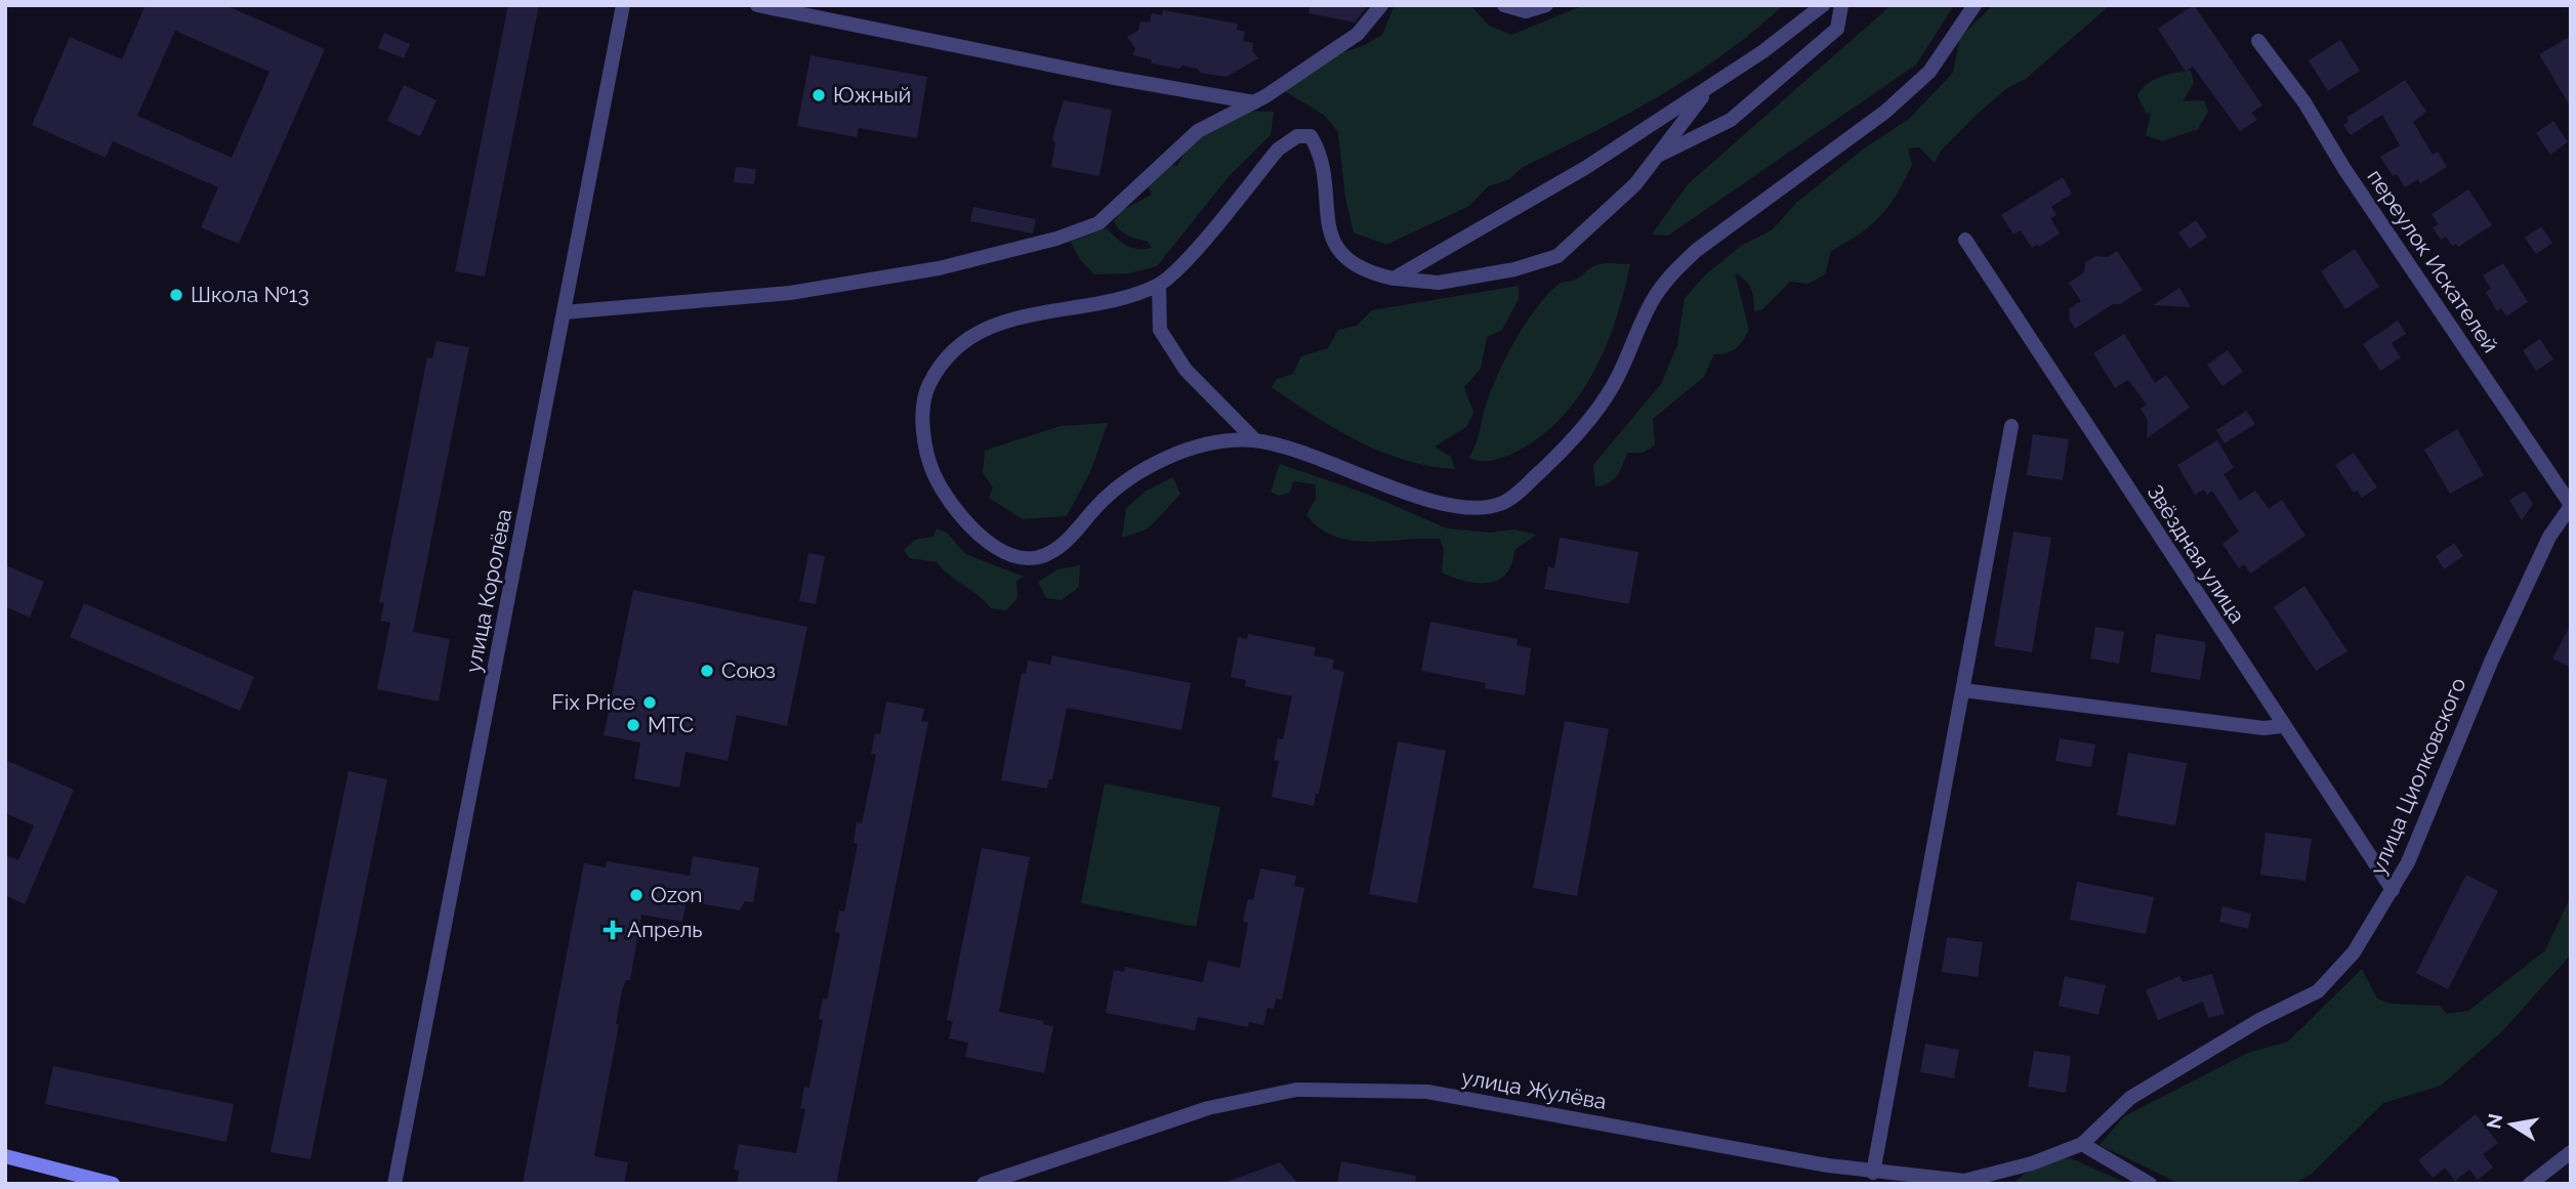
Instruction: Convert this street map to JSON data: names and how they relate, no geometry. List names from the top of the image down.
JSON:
{
  "streets": {
    "street": [
      "переулок Искателей",
      "Звёздная улица",
      "улица Королёва",
      "улица Циолковского",
      "улица Жулёва"
    ]
  },
  "crossings": [
    ["переулок Искателей", "улица Циолковского"],
    ["Звёздная улица", "улица Циолковского"],
    ["улица Циолковского", "улица Жулёва"]
  ],
  "places": {
    "other": [
      "Южный",
      "Школа №13",
      "Союз",
      "Fix Price",
      "МТС",
      "Ozon"
    ],
    "health": ["Апрель"]
  },
  "north": "left"
}
